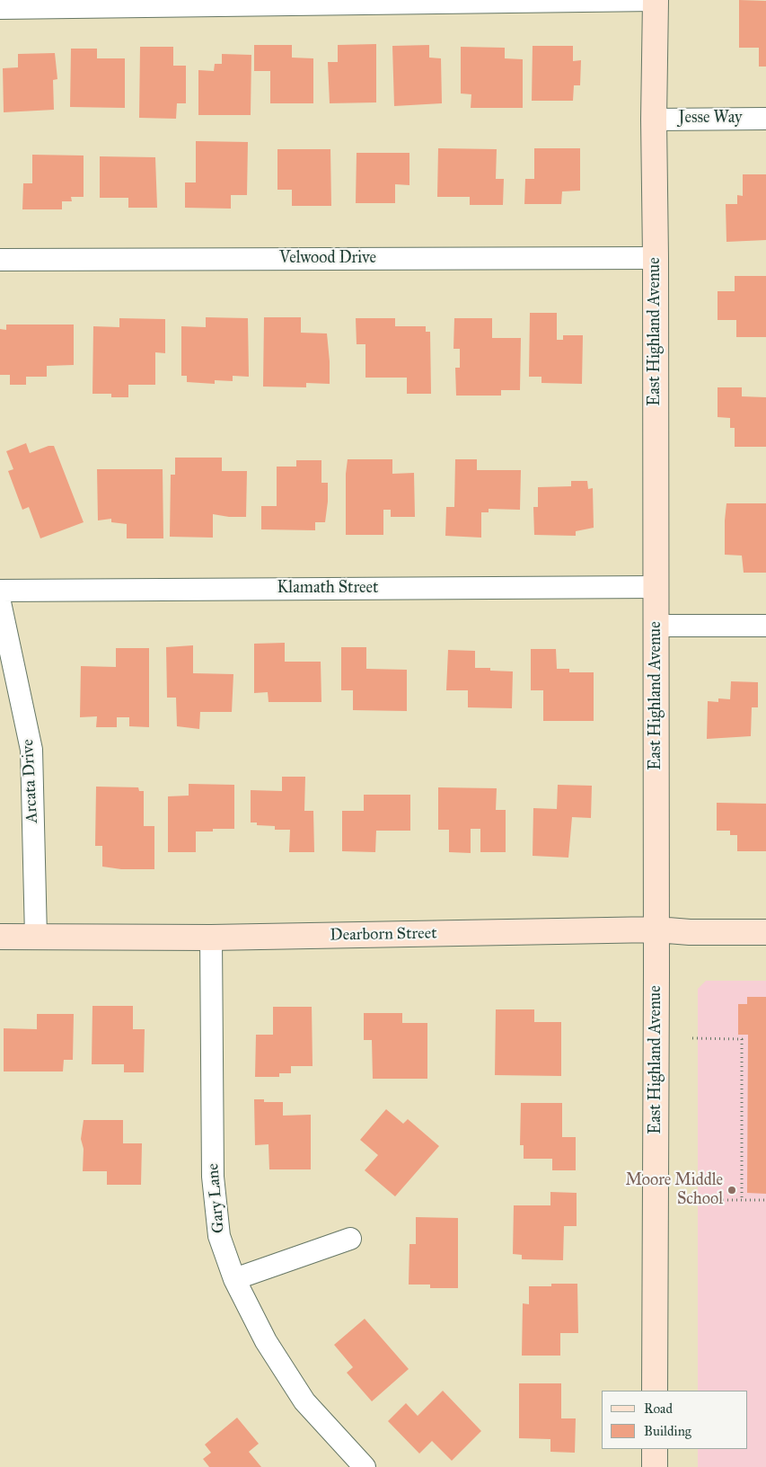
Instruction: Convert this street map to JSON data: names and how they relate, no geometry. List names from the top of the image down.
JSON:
{
  "streets": {
    "street": [
      "Jesse Way",
      "Velwood Drive",
      "East Highland Avenue",
      "Klamath Street",
      "Arcata Drive",
      "Dearborn Street",
      "Gary Lane"
    ]
  },
  "crossings": [
    ["Jesse Way", "East Highland Avenue"],
    ["Velwood Drive", "East Highland Avenue"],
    ["East Highland Avenue", "Klamath Street"],
    ["East Highland Avenue", "Dearborn Street"],
    ["Arcata Drive", "Dearborn Street"],
    ["Dearborn Street", "Gary Lane"]
  ],
  "places": ["Moore Middle School"],
  "legend": ["Road", "Building"]
}
